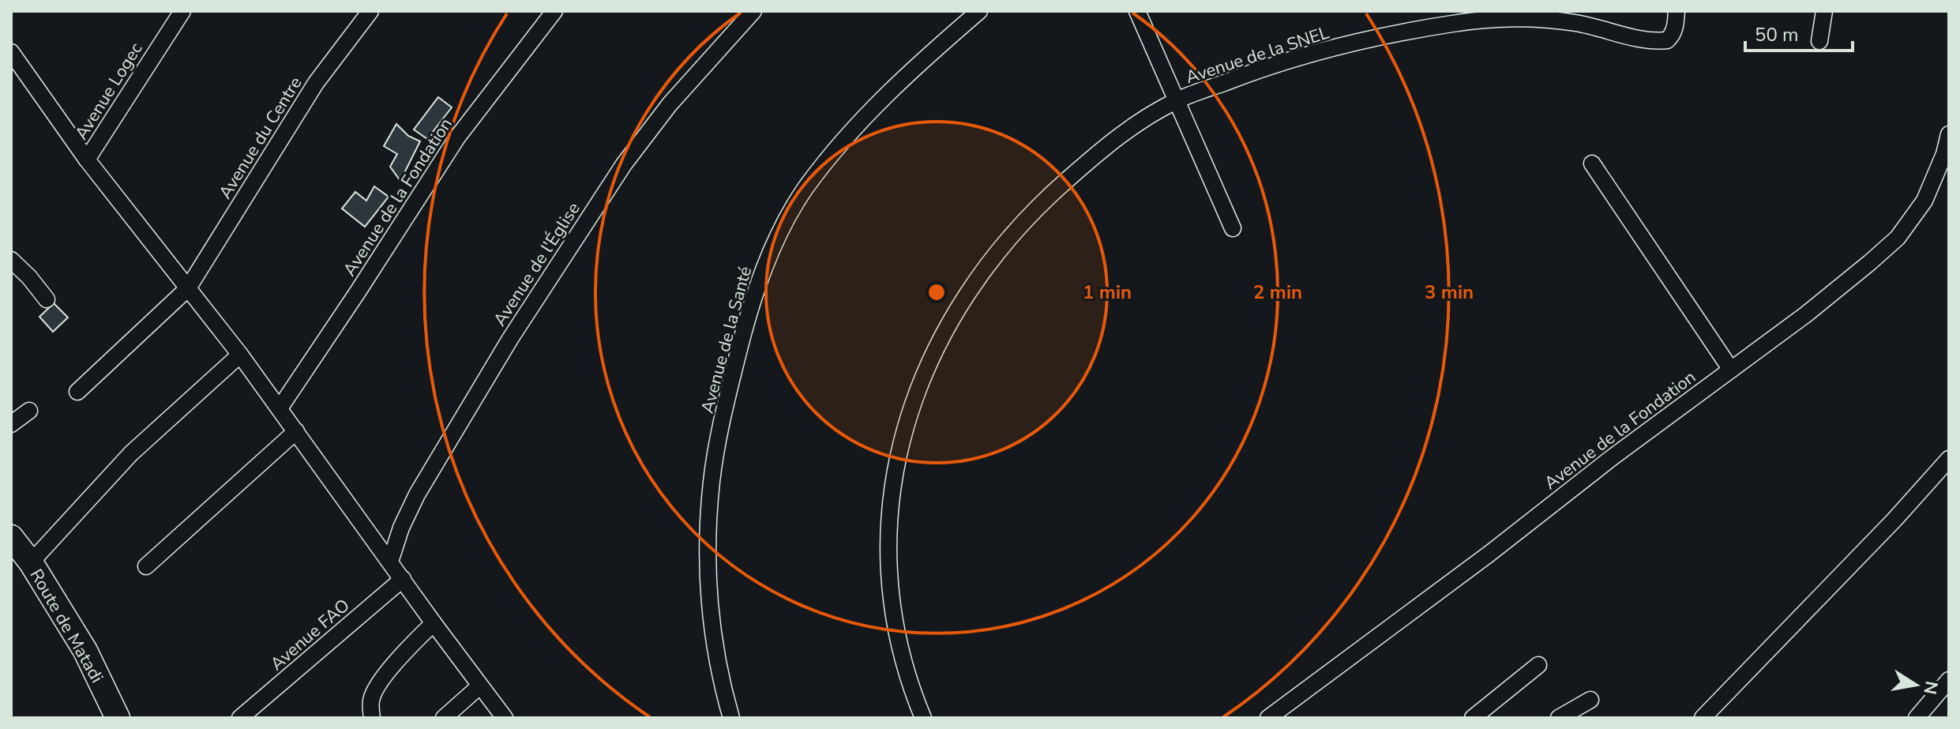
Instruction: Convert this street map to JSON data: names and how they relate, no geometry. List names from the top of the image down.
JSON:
{
  "streets": {
    "highway": ["Route de Matadi"],
    "street": [
      "Avenue de la SNEL",
      "Avenue Logec",
      "Avenue du Centre",
      "Avenue de la Fondation",
      "Avenue de l'Église",
      "Avenue de la Santé",
      "Avenue FAO"
    ]
  },
  "scale_bar": "50 m",
  "north": "right",
  "rings": ["1 min", "2 min", "3 min"]
}
